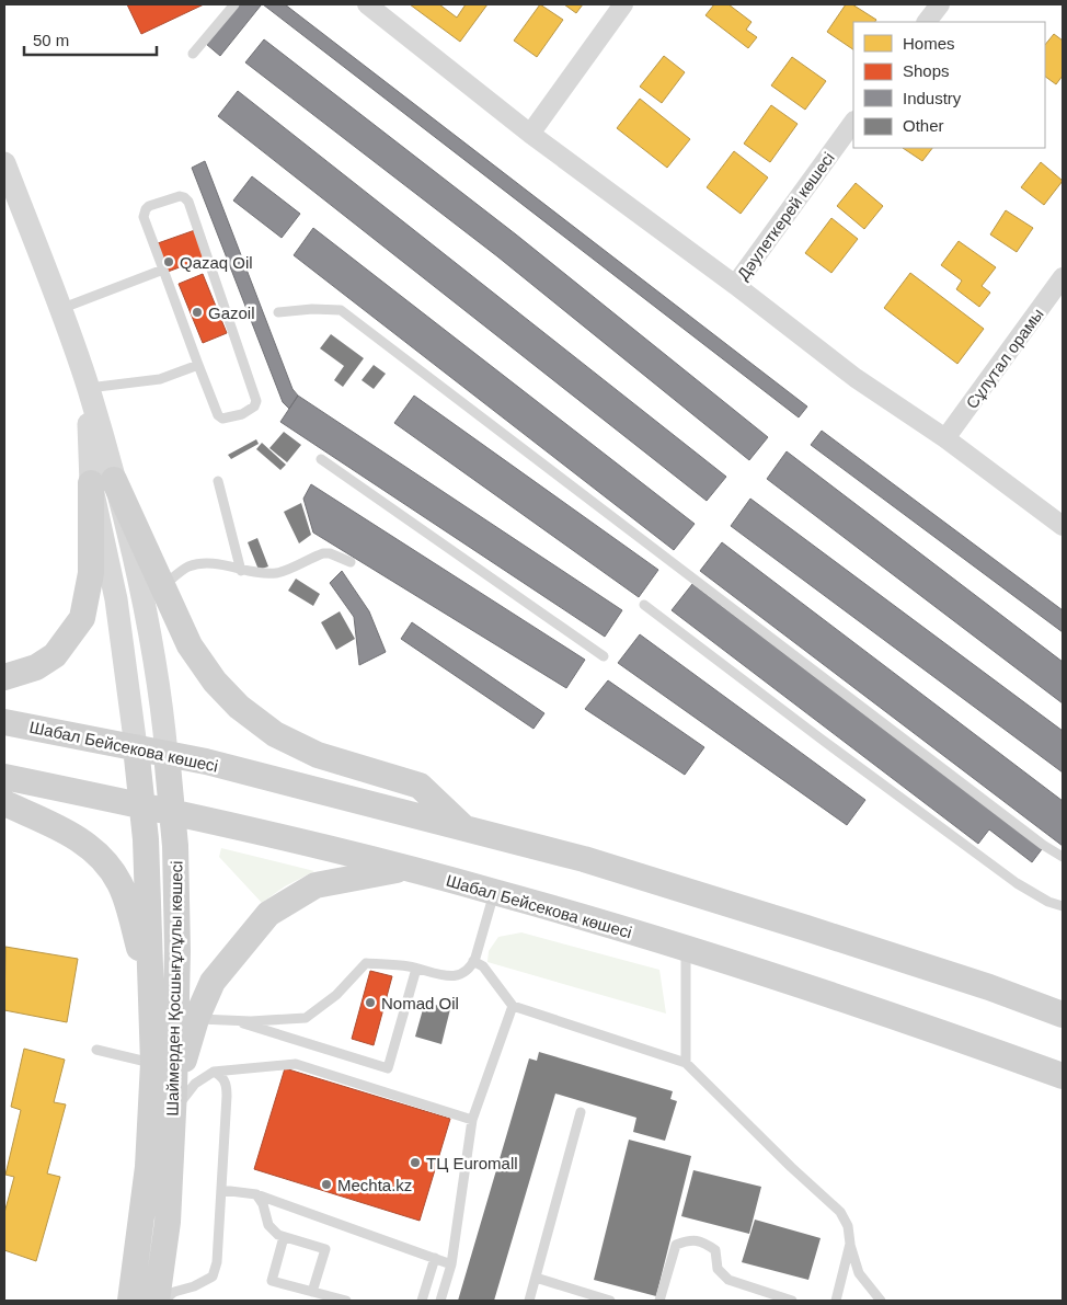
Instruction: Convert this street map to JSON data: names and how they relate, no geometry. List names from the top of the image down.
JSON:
{
  "streets": {
    "main road": ["Шабал Бейсекова көшесі", "Шаймерден Қосшығұлұлы көшесі"],
    "street": ["Дәулеткерей көшесі", "Сұлутал орамы"]
  },
  "crossings": [
    ["Шабал Бейсекова көшесі", "Шаймерден Қосшығұлұлы көшесі"]
  ],
  "places": [
    "Qazaq Oil",
    "Gazoil",
    "Nomad Oil",
    "ТЦ Euromall",
    "Mechta.kz"
  ],
  "legend": [
    "Homes",
    "Shops",
    "Industry",
    "Other"
  ],
  "scale_bar": "50 m"
}
